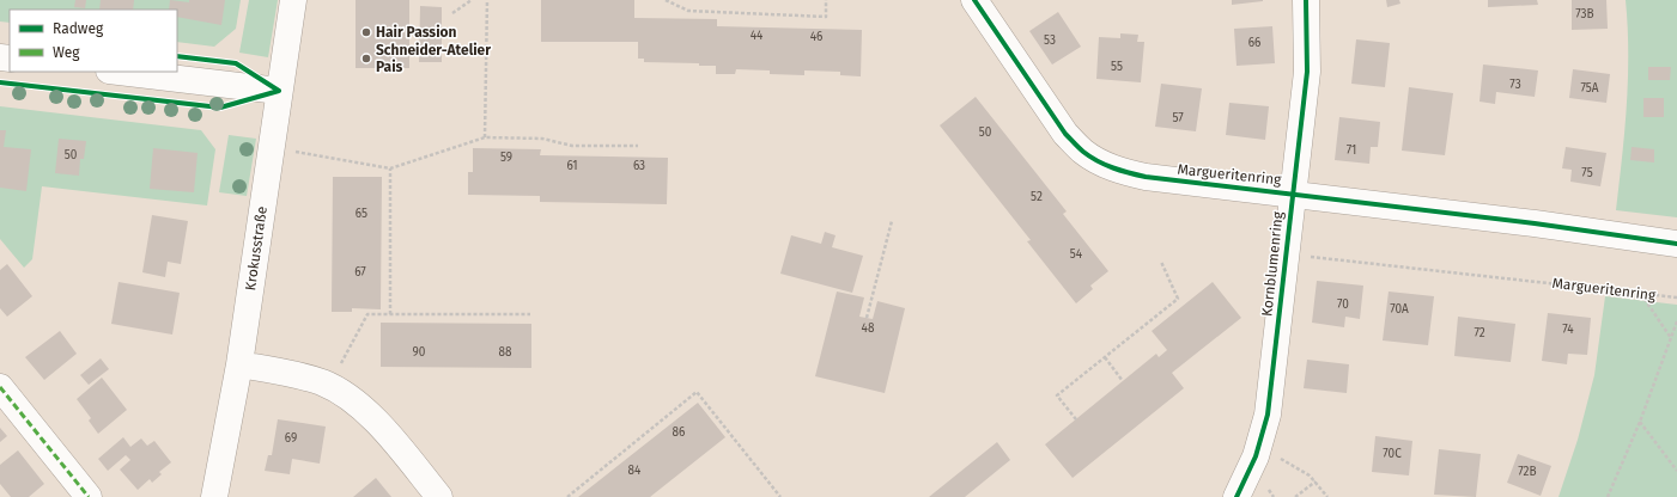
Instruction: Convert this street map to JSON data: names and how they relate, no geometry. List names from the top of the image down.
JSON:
{
  "streets": {
    "street": ["Margueritenring", "Krokusstraße", "Kornblumenring"]
  },
  "crossings": [
    ["Margueritenring", "Kornblumenring"]
  ],
  "places": ["Hair Passion", "Schneider-Atelier Pais"],
  "house_numbers": [
    "73B",
    "44",
    "46",
    "53",
    "66",
    "55",
    "73",
    "75A",
    "57",
    "50",
    "71",
    "50",
    "59",
    "61",
    "63",
    "75",
    "52",
    "65",
    "54",
    "67",
    "70",
    "70A",
    "48",
    "74",
    "72",
    "90",
    "88",
    "86",
    "69",
    "70C",
    "84",
    "72B"
  ],
  "legend": ["Radweg", "Weg"]
}
